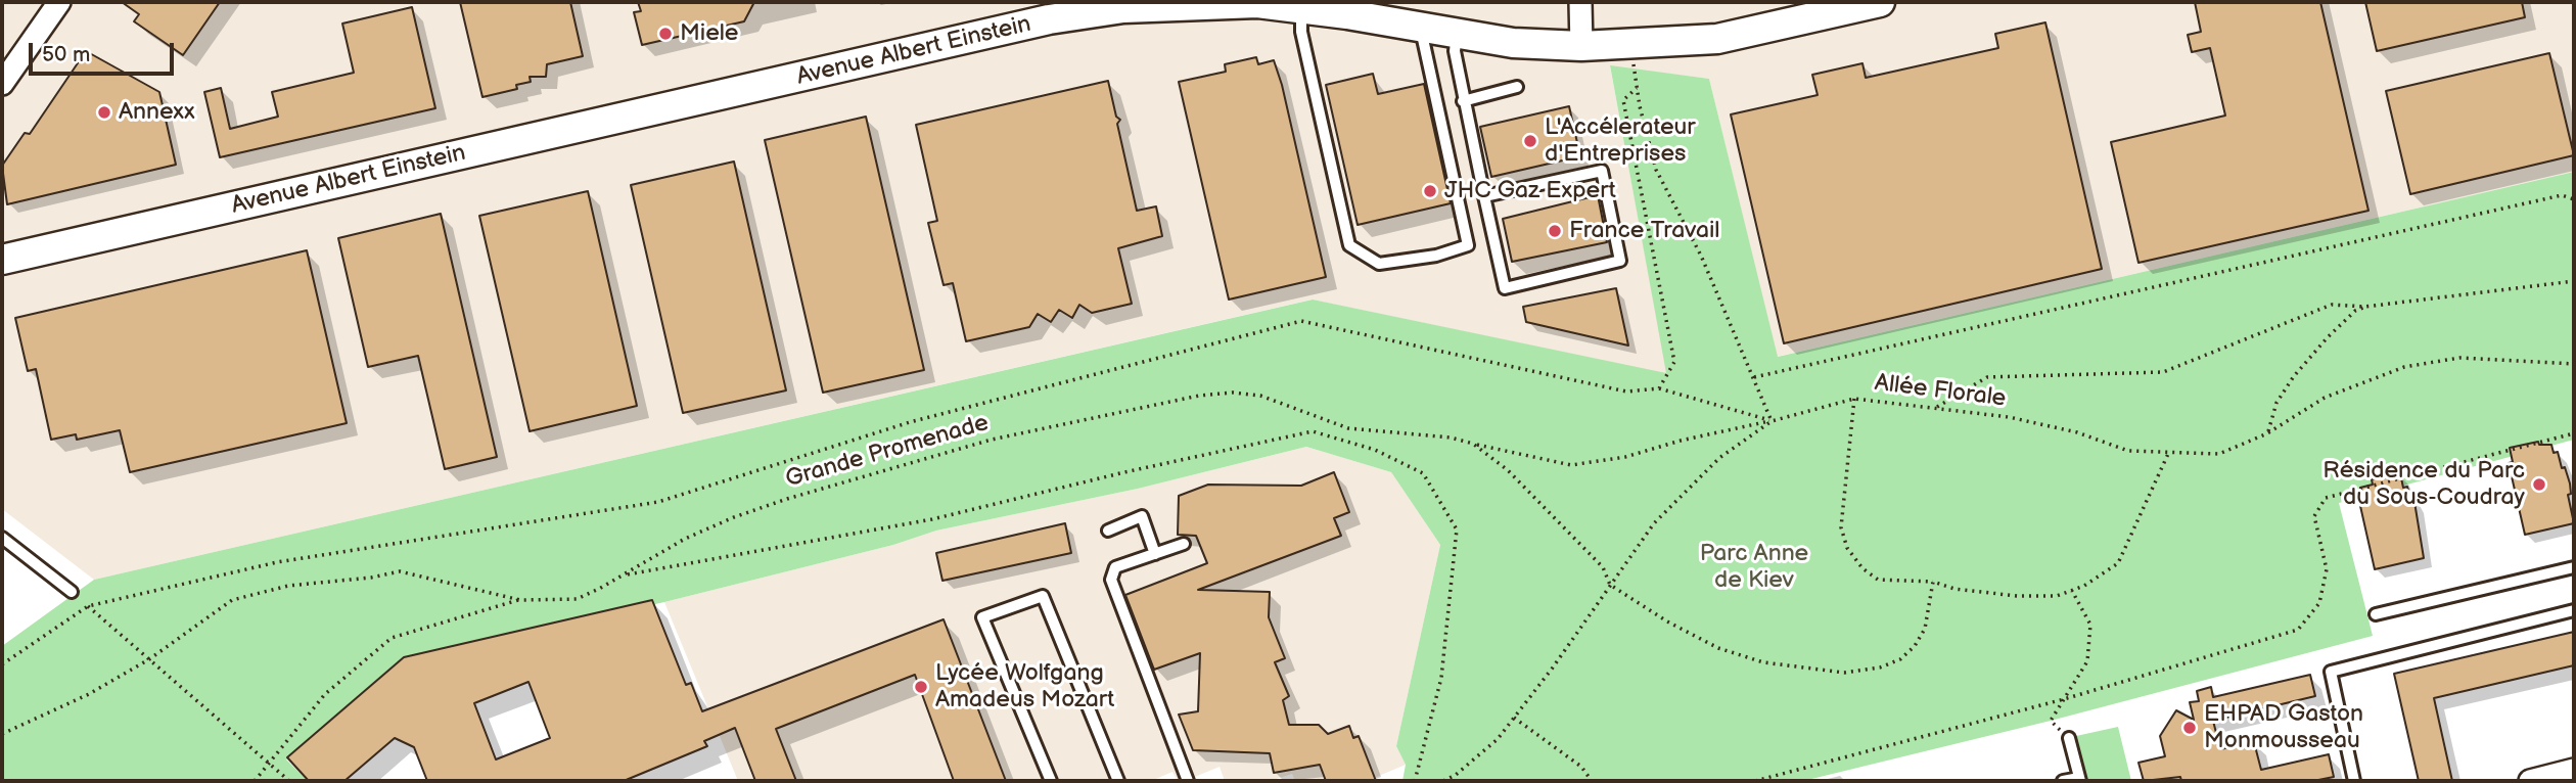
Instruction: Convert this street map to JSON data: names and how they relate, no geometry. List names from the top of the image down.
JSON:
{
  "streets": {
    "street": ["Avenue Albert Einstein"],
    "path": ["Allée Florale", "Grande Promenade"]
  },
  "crossings": [
    ["Allée Florale", "Grande Promenade"]
  ],
  "parks": ["Parc Anne de Kiev"],
  "places": [
    "Miele",
    "Annexx",
    "L'Accélerateur d'Entreprises",
    "JHC Gaz Expert",
    "France Travail",
    "Résidence du Parc du Sous-Coudray",
    "Lycée Wolfgang Amadeus Mozart",
    "EHPAD Gaston Monmousseau"
  ],
  "scale_bar": "50 m"
}
